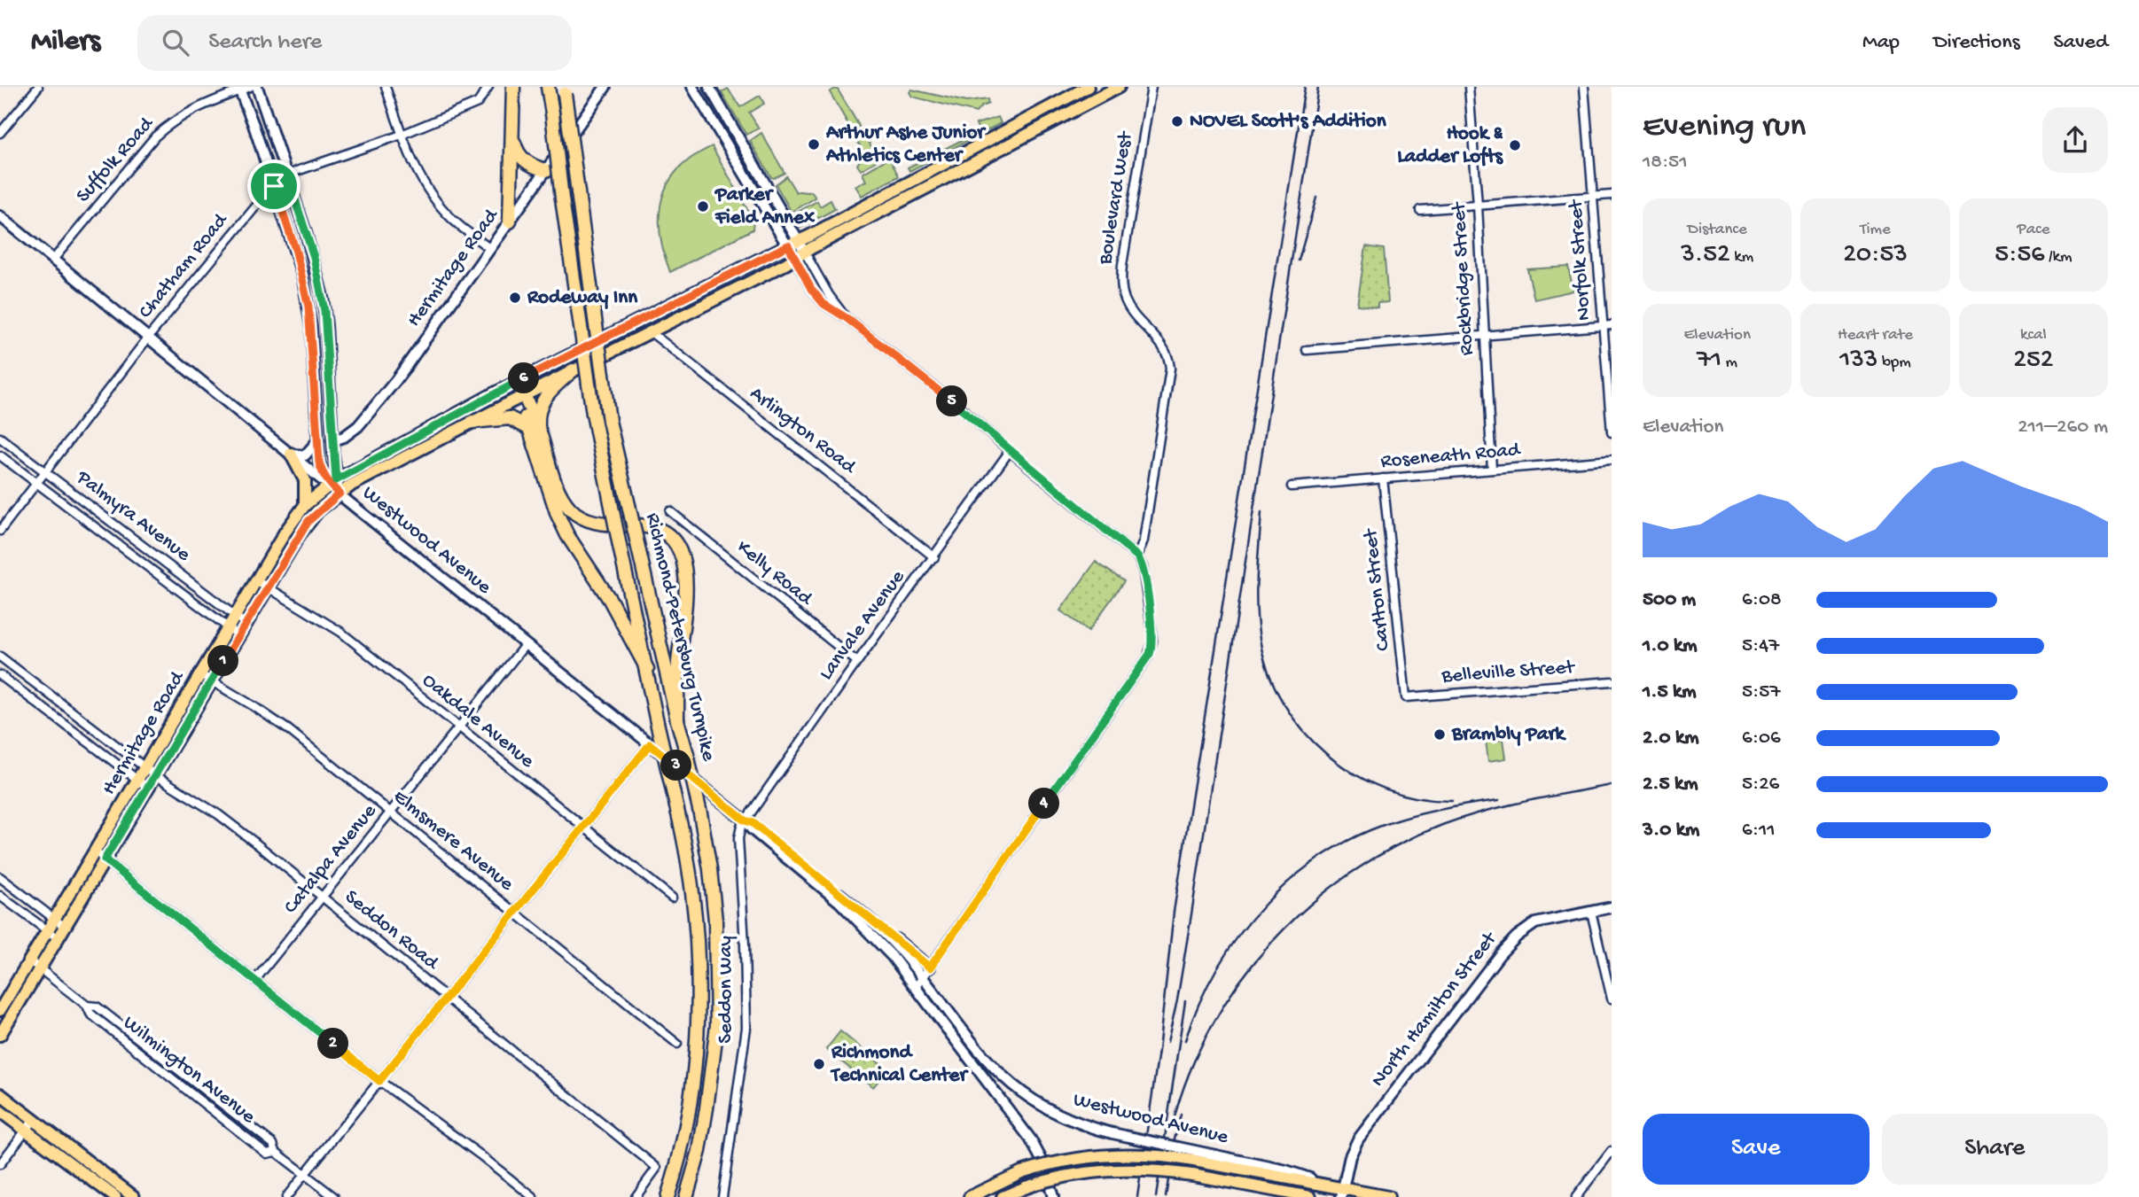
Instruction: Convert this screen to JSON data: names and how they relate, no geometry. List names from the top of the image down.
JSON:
{
  "streets": {
    "highway": ["Richmond-Petersburg Turnpike"],
    "main road": ["Hermitage Road", "Westwood Avenue", "North Hamilton Street"],
    "street": [
      "Suffolk Road",
      "Boulevard West",
      "Norfolk Street",
      "Chatham Road",
      "Rockbridge Street",
      "Arlington Road",
      "Roseneath Road",
      "Palmyra Avenue",
      "Kelly Road",
      "Carlton Street",
      "Lanvale Avenue",
      "Belleville Street",
      "Oakdale Avenue",
      "Elmsmere Avenue",
      "Catalpa Avenue",
      "Seddon Road",
      "Seddon Way",
      "Wilmington Avenue"
    ]
  },
  "crossings": [
    ["Chatham Road", "Palmyra Avenue"],
    ["Hermitage Road", "Arlington Road"],
    ["Hermitage Road", "Palmyra Avenue"],
    ["Hermitage Road", "Westwood Avenue"],
    ["Hermitage Road", "Oakdale Avenue"],
    ["Hermitage Road", "Elmsmere Avenue"],
    ["Hermitage Road", "Seddon Road"],
    ["Hermitage Road", "Wilmington Avenue"],
    ["Rockbridge Street", "Roseneath Road"],
    ["Arlington Road", "Lanvale Avenue"],
    ["Roseneath Road", "Carlton Street"],
    ["Westwood Avenue", "Lanvale Avenue"],
    ["Westwood Avenue", "Catalpa Avenue"],
    ["Westwood Avenue", "Seddon Way"],
    ["Westwood Avenue", "North Hamilton Street"],
    ["Kelly Road", "Lanvale Avenue"],
    ["Carlton Street", "Belleville Street"],
    ["Lanvale Avenue", "Seddon Way"],
    ["Oakdale Avenue", "Catalpa Avenue"],
    ["Elmsmere Avenue", "Catalpa Avenue"],
    ["Catalpa Avenue", "Seddon Road"]
  ],
  "places": [
    "NOVEL Scott's Addition",
    "Arthur Ashe Junior Athletics Center",
    "Hook & Ladder Lofts",
    "Parker Field Annex",
    "Rodeway Inn",
    "Brambly Park",
    "Richmond Technical Center"
  ],
  "page": {
    "header": "Milers",
    "search": "Search here",
    "nav": ["Map", "Directions", "Saved"],
    "heading": ["Evening run", "18:51"],
    "stats": [
      ["Distance", "3.52 km"],
      ["Time", "20:53"],
      ["Pace", "5:56 /km"],
      ["Elevation", "71 m"],
      ["Heart rate", "133 bpm"],
      ["kcal", "252"]
    ],
    "pins": [
      "6",
      "5",
      "1",
      "3",
      "4",
      "2"
    ],
    "chart": ["Elevation", "211–260 m"],
    "list": [
      {
        "name": "500 m",
        "note": "6:08"
      },
      {
        "name": "1.0 km",
        "note": "5:47"
      },
      {
        "name": "1.5 km",
        "note": "5:57"
      },
      {
        "name": "2.0 km",
        "note": "6:06"
      },
      {
        "name": "2.5 km",
        "note": "5:26"
      },
      {
        "name": "3.0 km",
        "note": "6:11"
      }
    ],
    "buttons": ["Save", "Share"]
  }
}
